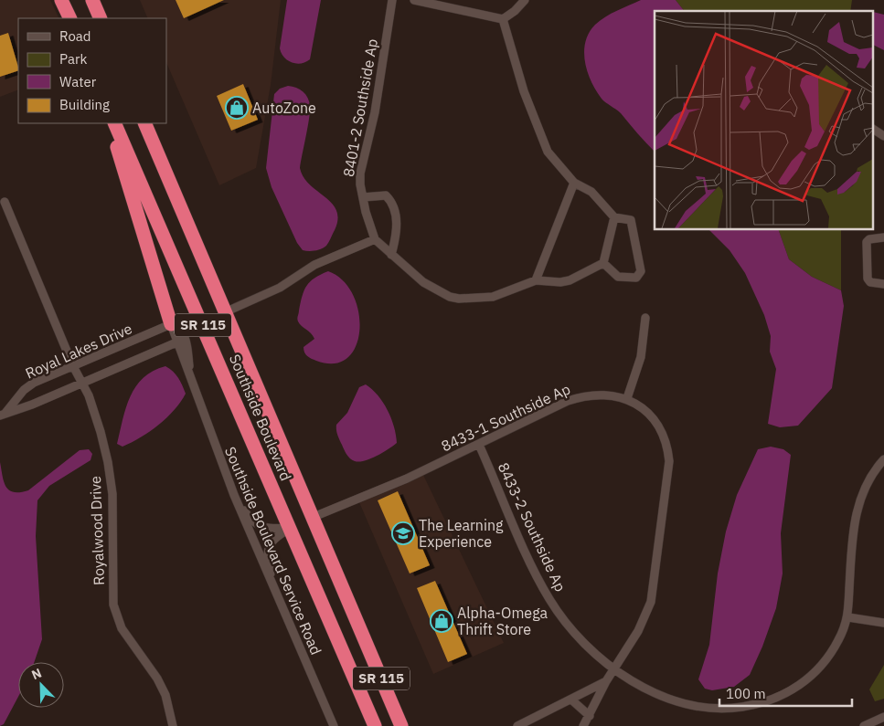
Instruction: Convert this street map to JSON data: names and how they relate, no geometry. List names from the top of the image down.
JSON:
{
  "streets": {
    "highway": ["SR 115", "Southside Boulevard"],
    "street": [
      "8401-2 Southside Ap",
      "Royal Lakes Drive",
      "8433-1 Southside Ap",
      "8433-2 Southside Ap",
      "Royalwood Drive",
      "Southside Boulevard Service Road"
    ]
  },
  "crossings": [
    ["Royal Lakes Drive", "Royalwood Drive"],
    ["Royal Lakes Drive", "Southside Boulevard Service Road"],
    ["Southside Boulevard", "8433-1 Southside Ap"],
    ["8433-1 Southside Ap", "8433-2 Southside Ap"]
  ],
  "places": {
    "shop": ["AutoZone", "Alpha-Omega Thrift Store"],
    "school or university": ["The Learning Experience"]
  },
  "legend": [
    "Road",
    "Park",
    "Water",
    "Building"
  ],
  "scale_bar": "100 m",
  "north": "top left"
}
